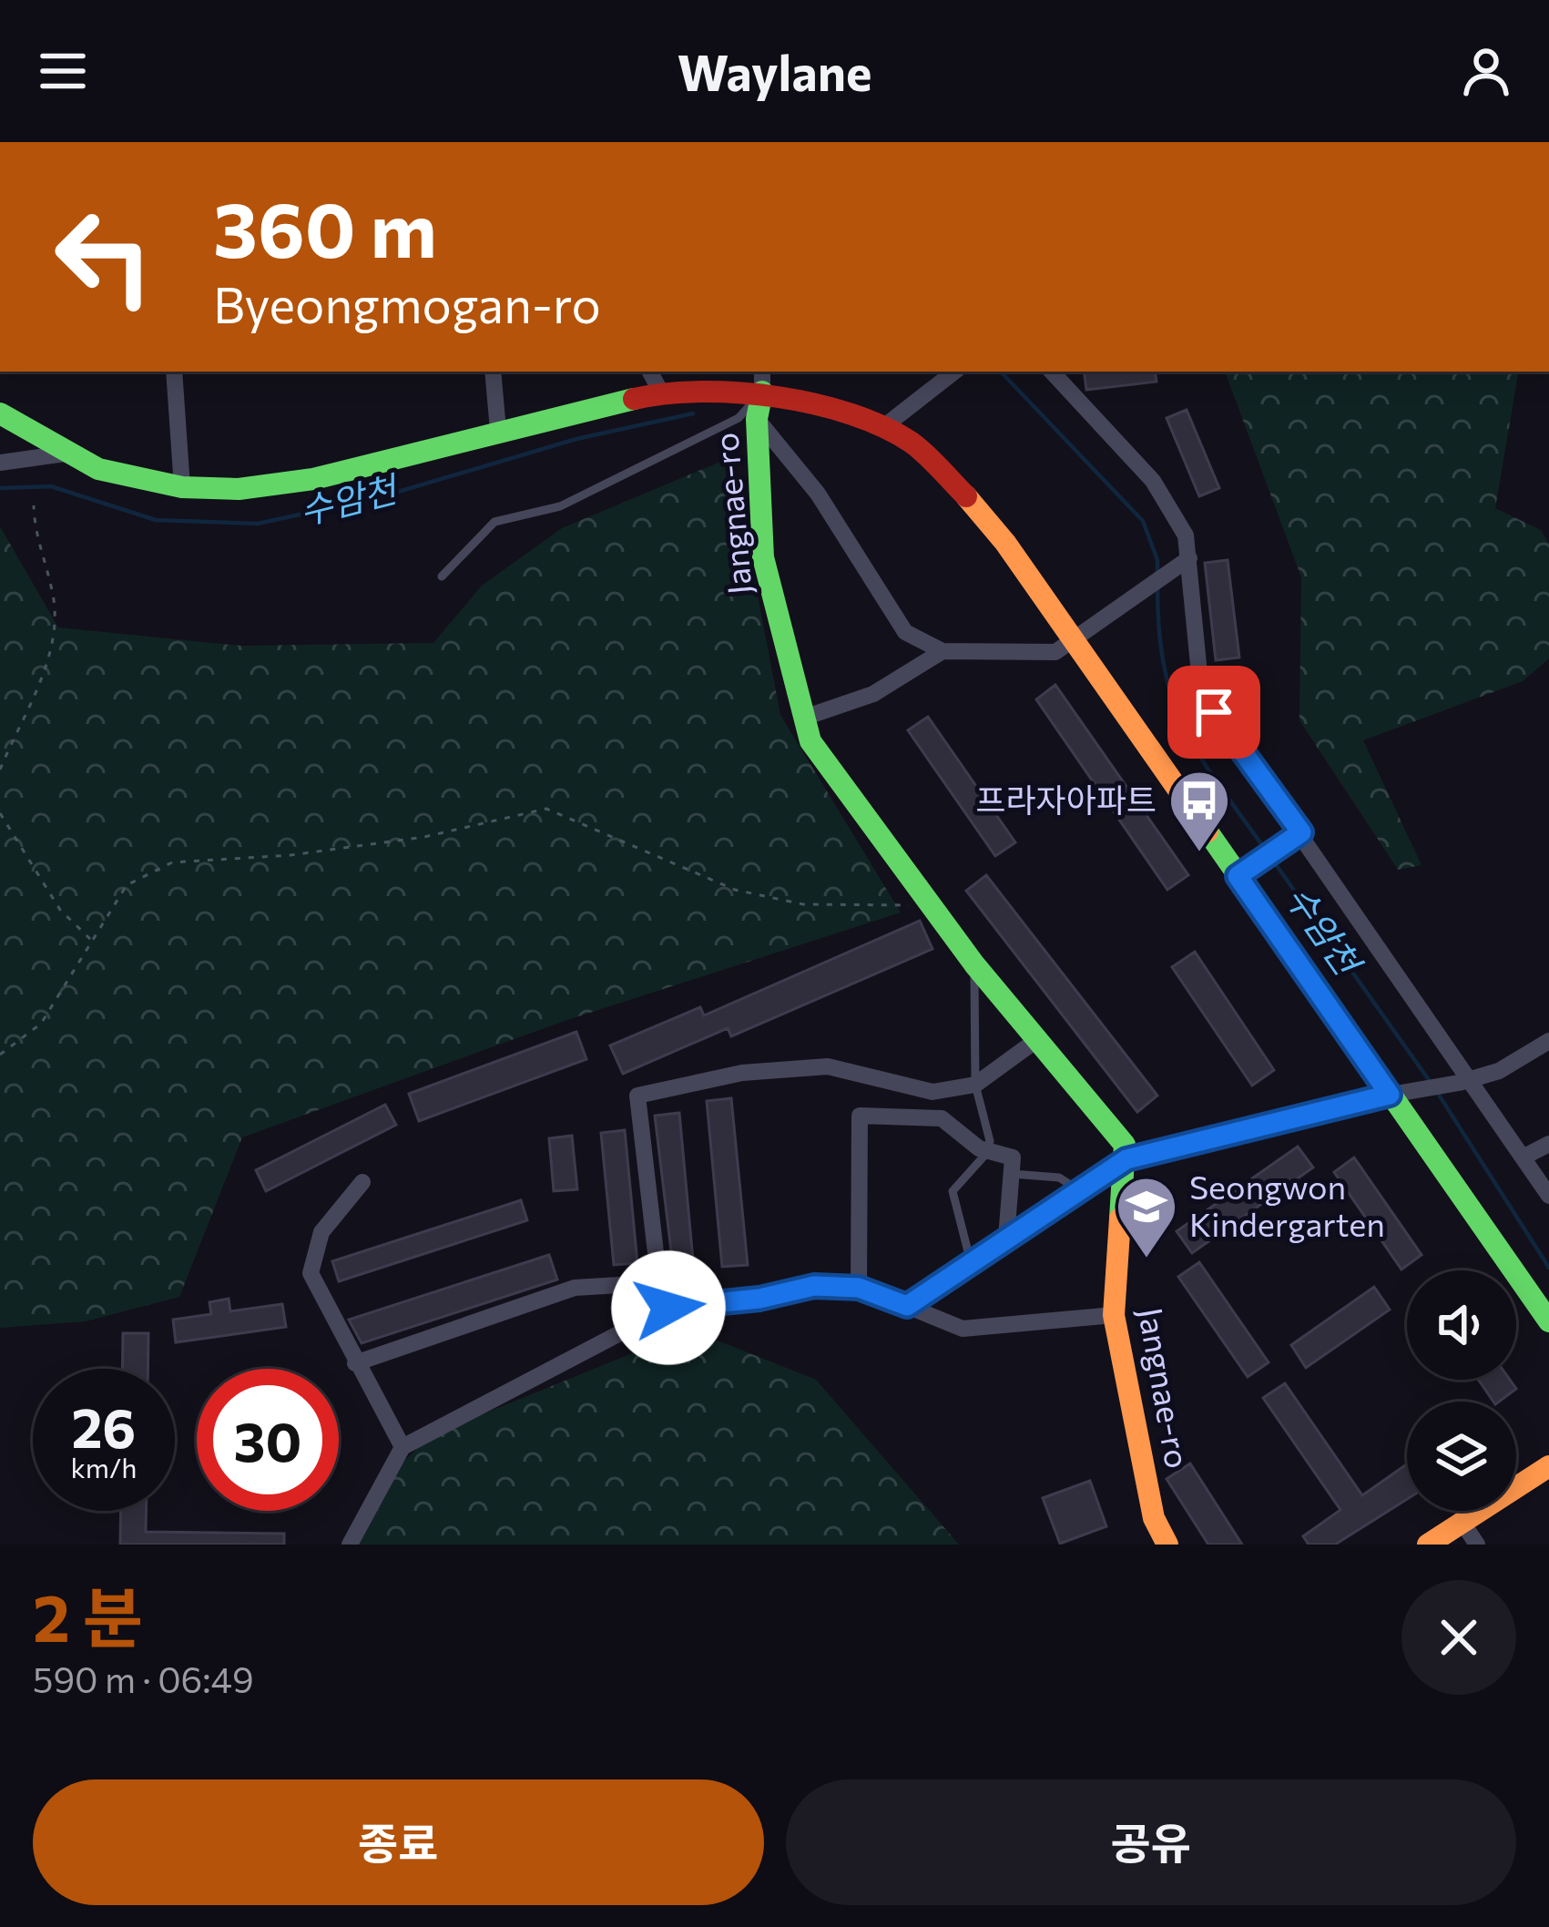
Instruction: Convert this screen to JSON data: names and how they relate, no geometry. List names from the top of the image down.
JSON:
{
  "streets": {
    "street": ["Jangnae-ro"]
  },
  "water": ["수암천"],
  "places": {
    "bus stop": ["프라자아파트"],
    "school or university": ["Seongwon Kindergarten"]
  },
  "page": {
    "header": "Waylane",
    "turn": ["360 m", "Byeongmogan-ro"],
    "speed": "26 km/h",
    "limit": "30",
    "heading": ["2 분", "590 m · 06:49"],
    "buttons": ["종료", "공유"]
  }
}
